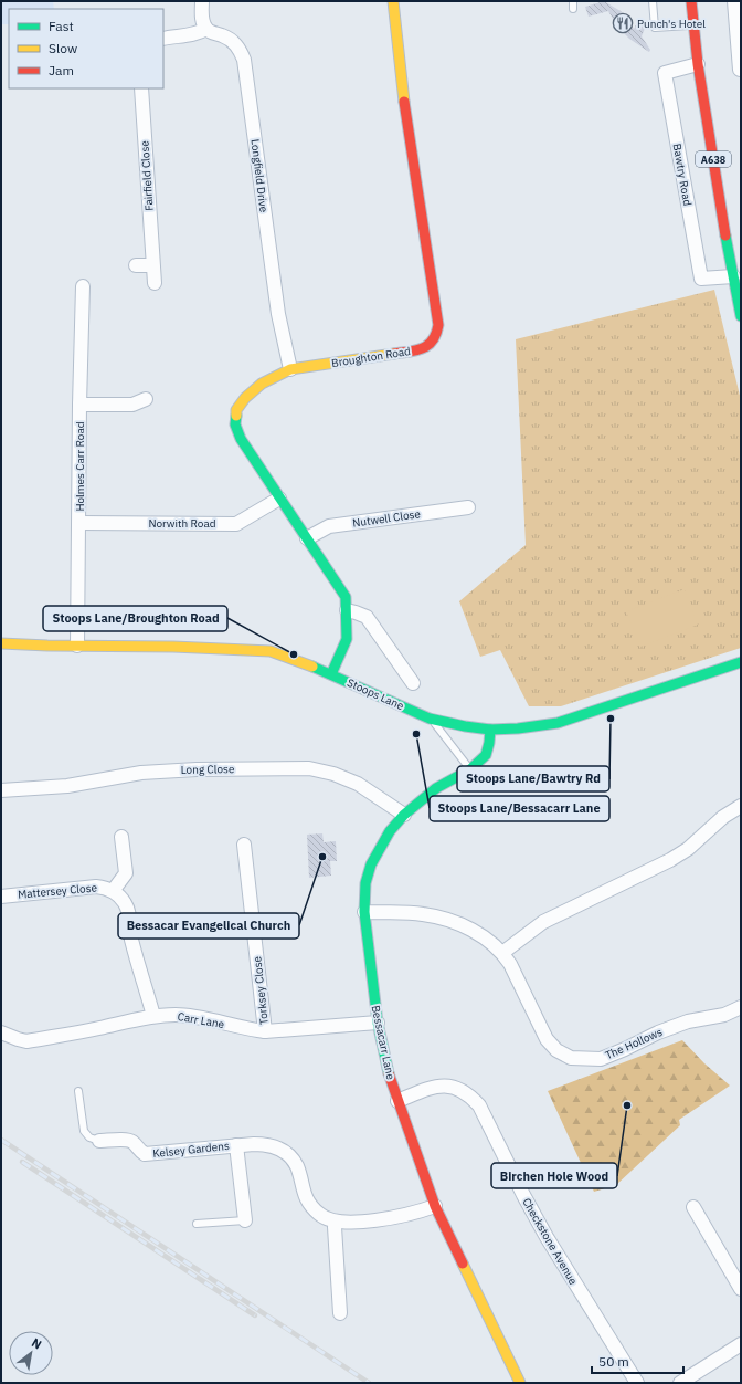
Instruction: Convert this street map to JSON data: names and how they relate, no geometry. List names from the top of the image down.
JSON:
{
  "streets": {
    "main road": [
      "A638",
      "Broughton Road",
      "Stoops Lane",
      "Bessacarr Lane"
    ],
    "street": [
      "Bawtry Road",
      "Fairfield Close",
      "Longfield Drive",
      "Holmes Carr Road",
      "Nutwell Close",
      "Norwith Road",
      "Long Close",
      "Mattersey Close",
      "Torksey Close",
      "Carr Lane",
      "The Hollows",
      "Kelsey Gardens",
      "Checkstone Avenue"
    ]
  },
  "crossings": [
    ["A638", "Bawtry Road"],
    ["Longfield Drive", "Broughton Road"],
    ["Broughton Road", "Nutwell Close"],
    ["Broughton Road", "Norwith Road"],
    ["Broughton Road", "Stoops Lane"],
    ["Holmes Carr Road", "Norwith Road"],
    ["Holmes Carr Road", "Stoops Lane"],
    ["Stoops Lane", "Bessacarr Lane"],
    ["Long Close", "Bessacarr Lane"],
    ["Mattersey Close", "Carr Lane"],
    ["Torksey Close", "Carr Lane"],
    ["Carr Lane", "Bessacarr Lane"],
    ["Bessacarr Lane", "The Hollows"],
    ["Bessacarr Lane", "Kelsey Gardens"],
    ["Bessacarr Lane", "Checkstone Avenue"]
  ],
  "places": {
    "restaurant": ["Punch's Hotel"],
    "other": [
      "Stoops Lane/Broughton Road",
      "Stoops Lane/Bawtry Rd",
      "Stoops Lane/Bessacarr Lane",
      "Bessacar Evangelical Church",
      "Birchen Hole Wood"
    ]
  },
  "legend": ["Fast", "Slow", "Jam"],
  "scale_bar": "50 m",
  "north": "top right"
}
